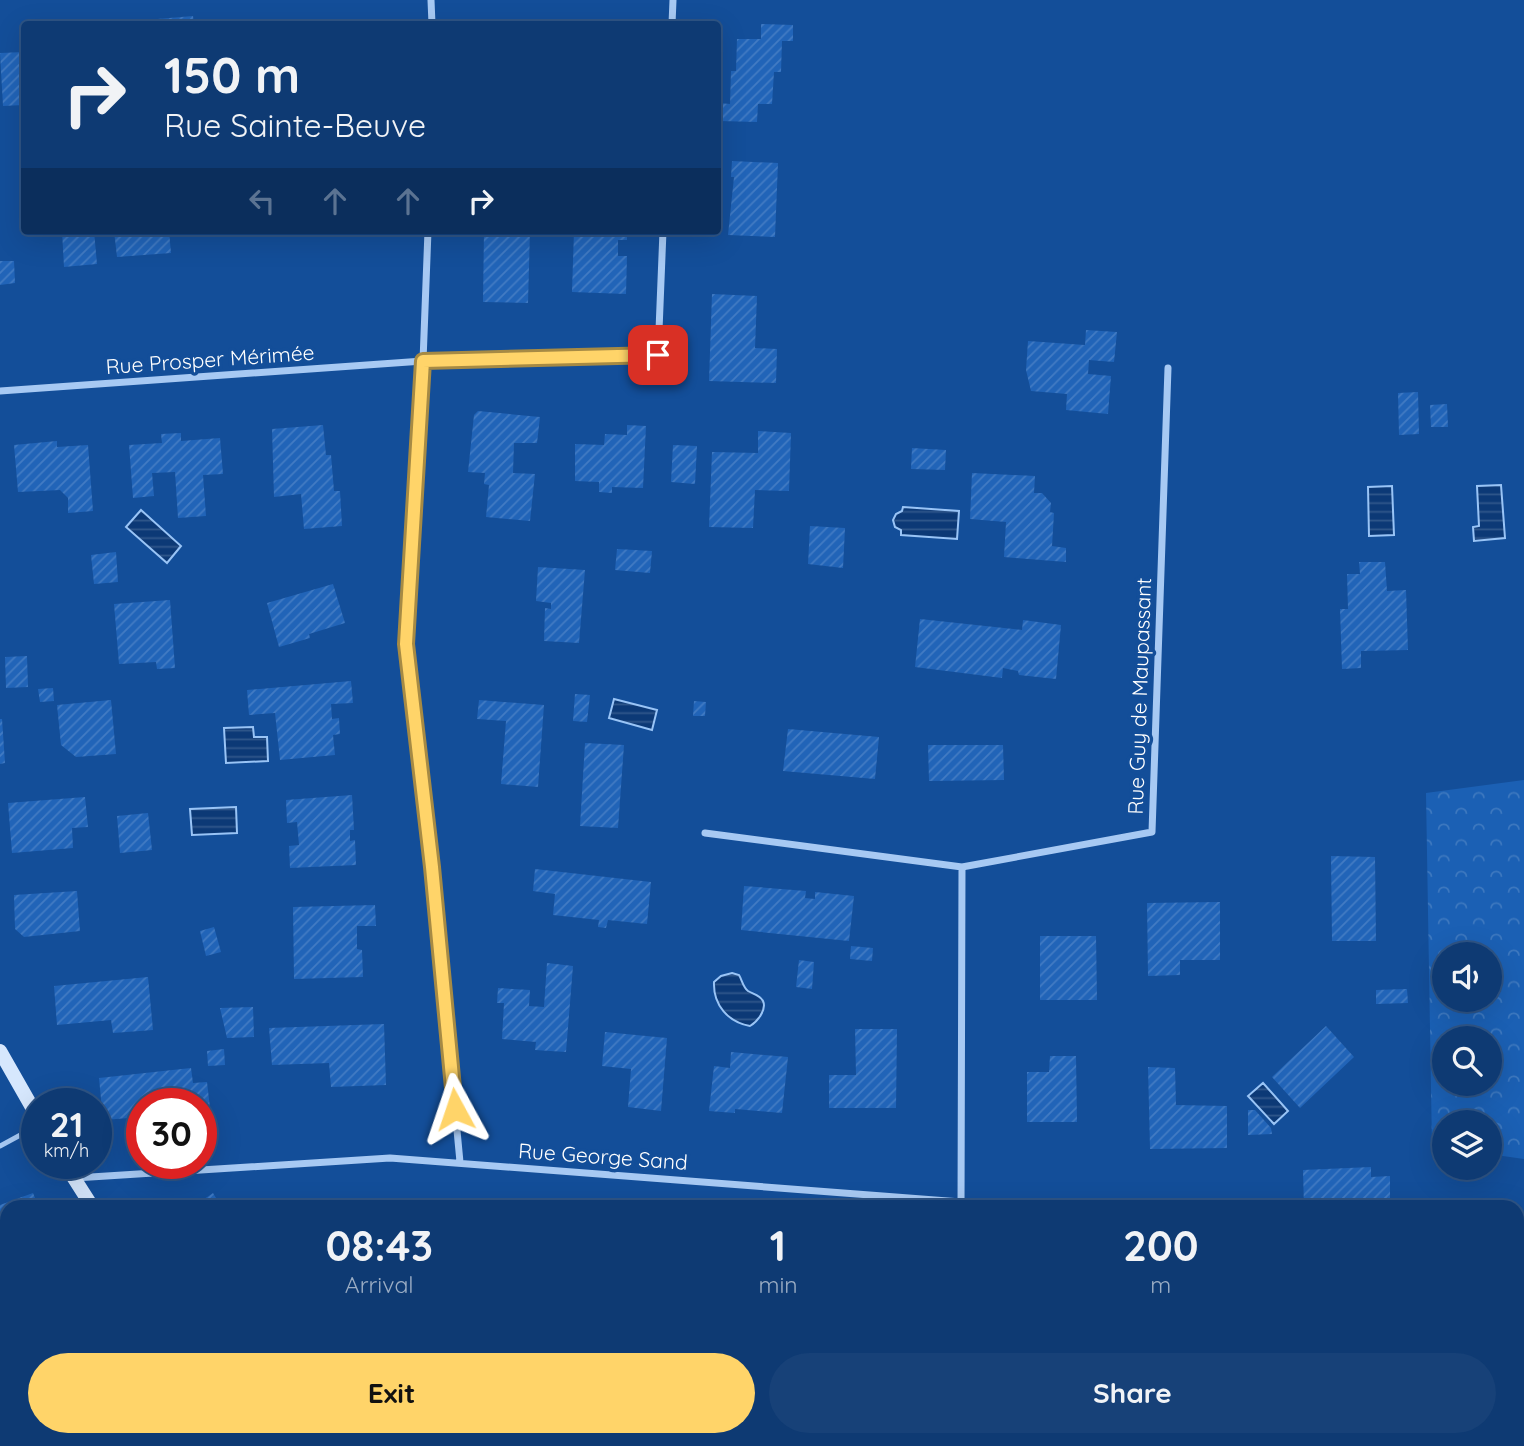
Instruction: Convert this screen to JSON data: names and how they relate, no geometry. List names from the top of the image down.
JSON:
{
  "streets": {
    "street": ["Rue Prosper Mérimée", "Rue Guy de Maupassant", "Rue George Sand"]
  },
  "page": {
    "turn": ["150 m", "Rue Sainte-Beuve"],
    "speed": "21 km/h",
    "limit": "30",
    "eta": [
      "08:43",
      "Arrival",
      "1",
      "min",
      "200",
      "m"
    ],
    "buttons": ["Exit", "Share"]
  }
}
